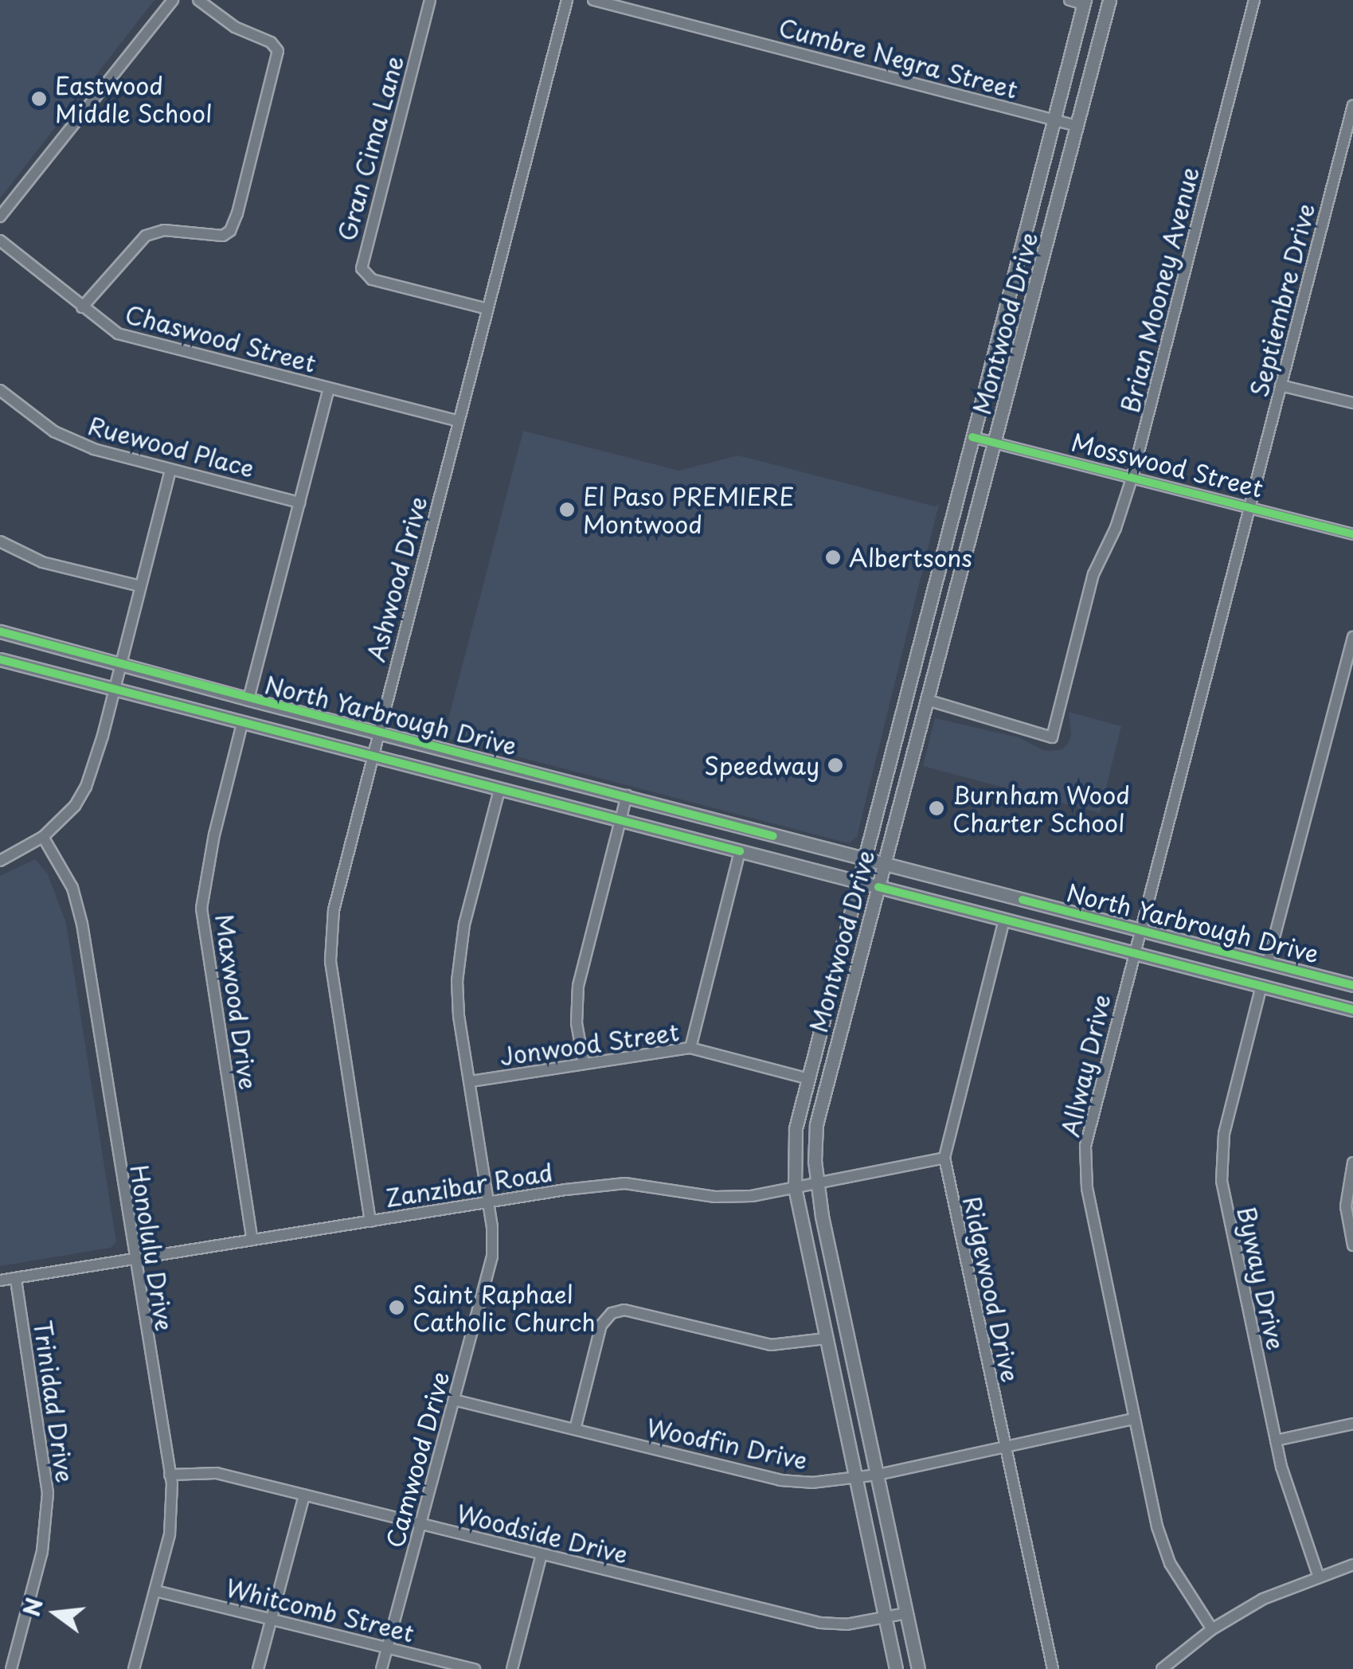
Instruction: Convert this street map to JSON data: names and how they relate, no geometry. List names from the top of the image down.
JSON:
{
  "streets": {
    "main road": ["Montwood Drive", "North Yarbrough Drive"],
    "street": [
      "Cumbre Negra Street",
      "Gran Cima Lane",
      "Brian Mooney Avenue",
      "Septiembre Drive",
      "Chaswood Street",
      "Ruewood Place",
      "Mosswood Street",
      "Ashwood Drive",
      "Maxwood Drive",
      "Jonwood Street",
      "Allway Drive",
      "Zanzibar Road",
      "Honolulu Drive",
      "Byway Drive",
      "Ridgewood Drive",
      "Trinidad Drive",
      "Woodfin Drive",
      "Camwood Drive",
      "Woodside Drive",
      "Whitcomb Street"
    ]
  },
  "crossings": [
    ["Cumbre Negra Street", "Montwood Drive"],
    ["Gran Cima Lane", "Ashwood Drive"],
    ["Brian Mooney Avenue", "Montwood Drive"],
    ["Brian Mooney Avenue", "Mosswood Street"],
    ["Septiembre Drive", "Mosswood Street"],
    ["Septiembre Drive", "Allway Drive"],
    ["Montwood Drive", "Mosswood Street"],
    ["Montwood Drive", "North Yarbrough Drive"],
    ["Montwood Drive", "Jonwood Street"],
    ["Montwood Drive", "Zanzibar Road"],
    ["Montwood Drive", "Woodfin Drive"],
    ["Montwood Drive", "Woodside Drive"],
    ["Chaswood Street", "Ashwood Drive"],
    ["Mosswood Street", "Allway Drive"],
    ["Ashwood Drive", "North Yarbrough Drive"],
    ["Ashwood Drive", "Zanzibar Road"],
    ["North Yarbrough Drive", "Maxwood Drive"],
    ["North Yarbrough Drive", "Allway Drive"],
    ["North Yarbrough Drive", "Byway Drive"],
    ["North Yarbrough Drive", "Ridgewood Drive"],
    ["North Yarbrough Drive", "Camwood Drive"],
    ["Maxwood Drive", "Zanzibar Road"],
    ["Jonwood Street", "Camwood Drive"],
    ["Allway Drive", "Woodfin Drive"],
    ["Zanzibar Road", "Honolulu Drive"],
    ["Zanzibar Road", "Ridgewood Drive"],
    ["Zanzibar Road", "Trinidad Drive"],
    ["Zanzibar Road", "Camwood Drive"],
    ["Honolulu Drive", "Woodside Drive"],
    ["Honolulu Drive", "Whitcomb Street"],
    ["Ridgewood Drive", "Woodfin Drive"],
    ["Woodfin Drive", "Camwood Drive"],
    ["Camwood Drive", "Woodside Drive"],
    ["Camwood Drive", "Whitcomb Street"]
  ],
  "places": [
    "Eastwood Middle School",
    "El Paso PREMIERE Montwood",
    "Albertsons",
    "Speedway",
    "Burnham Wood Charter School",
    "Saint Raphael Catholic Church"
  ],
  "north": "left"
}
